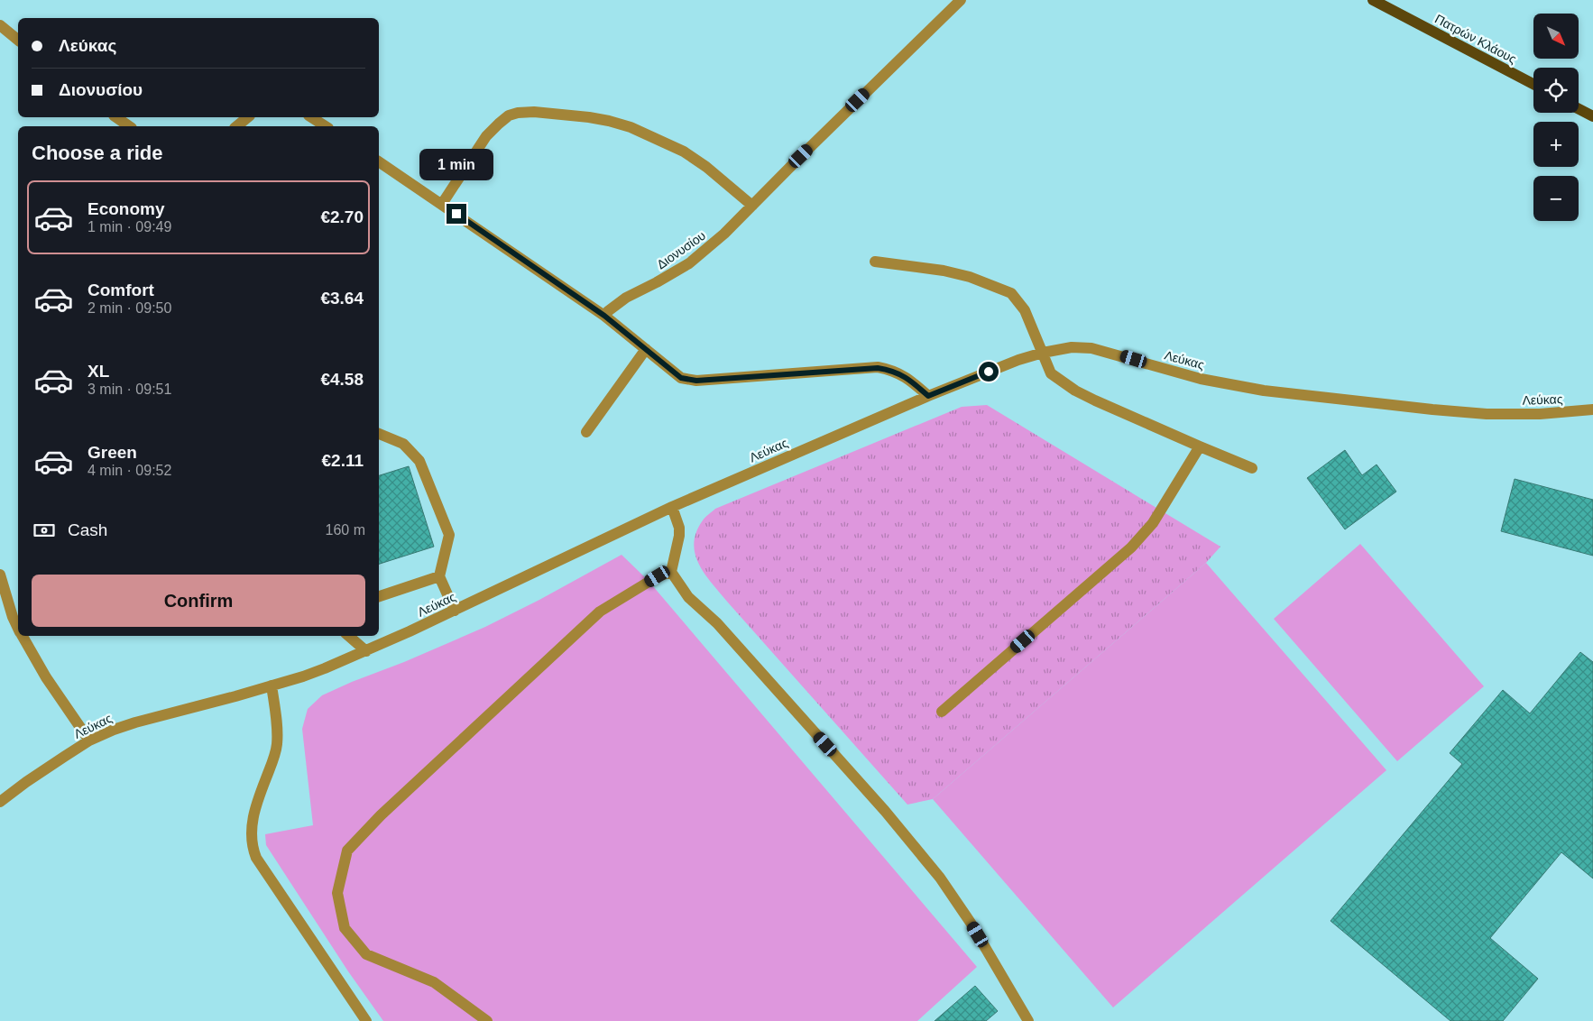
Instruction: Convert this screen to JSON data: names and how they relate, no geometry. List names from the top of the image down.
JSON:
{
  "streets": {
    "main road": ["Πατρών Κλάους"],
    "street": ["Διονυσίου", "Λεύκας"]
  },
  "north": "bottom right",
  "page": {
    "map_buttons": ["+", "−"],
    "banner": ["Λεύκας", "Διονυσίου"],
    "heading": "Choose a ride",
    "bubble": "1 min",
    "list": [
      {
        "name": "Economy",
        "note": "1 min · 09:49",
        "value": "€2.70"
      },
      {
        "name": "Comfort",
        "note": "2 min · 09:50",
        "value": "€3.64"
      },
      {
        "name": "XL",
        "note": "3 min · 09:51",
        "value": "€4.58"
      },
      {
        "name": "Green",
        "note": "4 min · 09:52",
        "value": "€2.11"
      }
    ],
    "pay": ["Cash", "160 m"],
    "buttons": "Confirm"
  }
}
